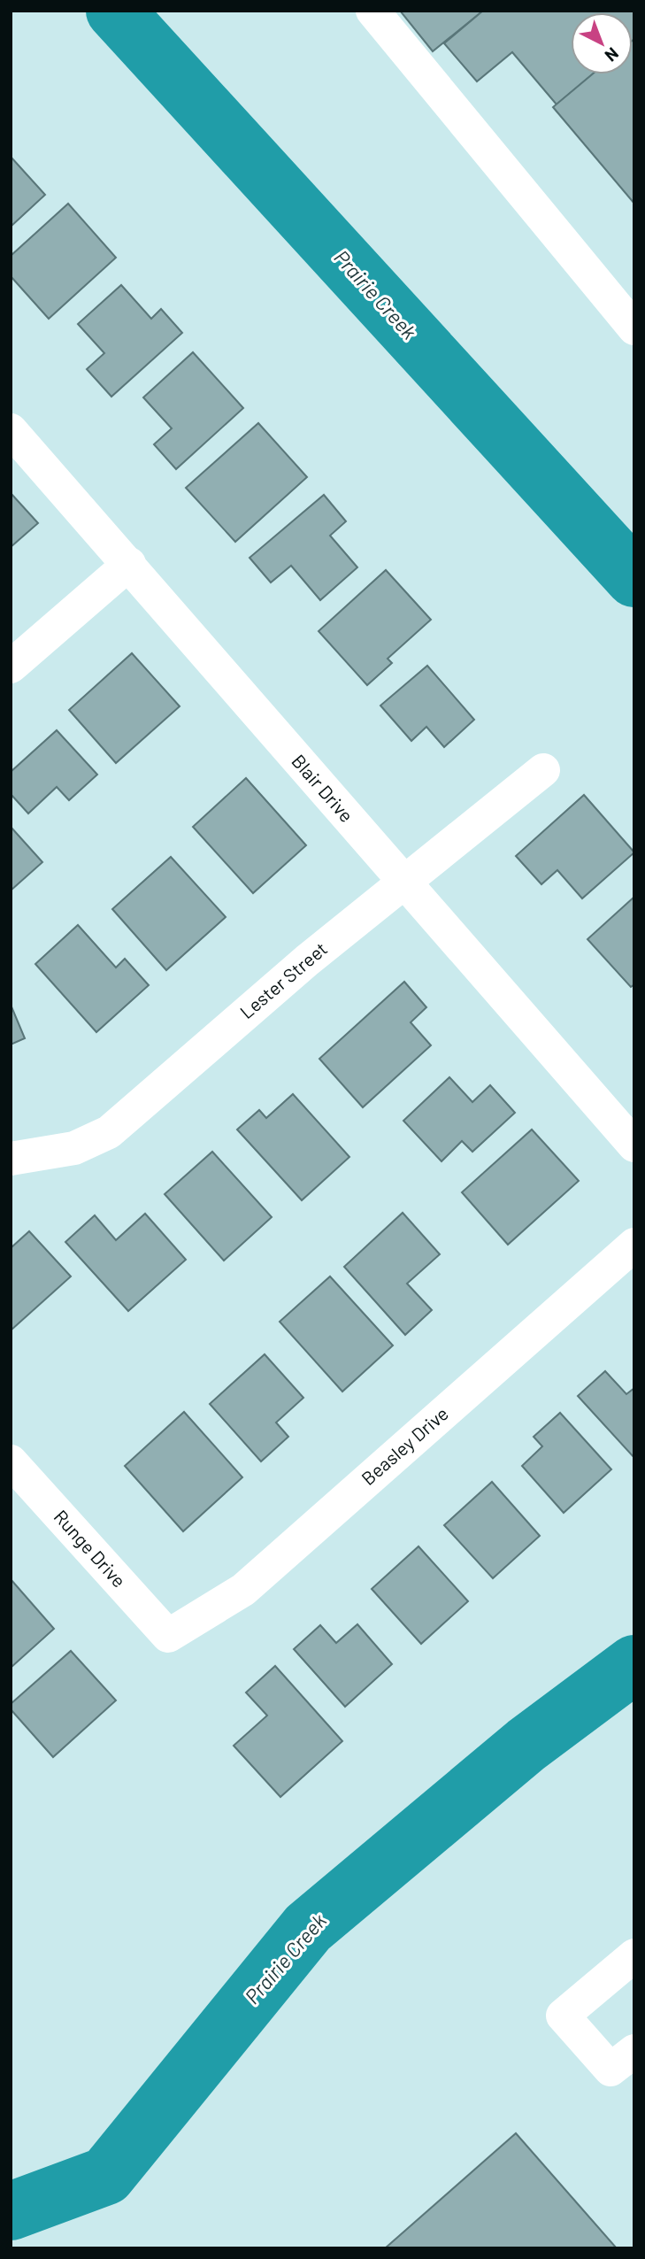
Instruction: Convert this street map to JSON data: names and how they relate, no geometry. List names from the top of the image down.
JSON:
{
  "streets": {
    "street": [
      "Blair Drive",
      "Lester Street",
      "Beasley Drive",
      "Runge Drive"
    ]
  },
  "crossings": [
    ["Blair Drive", "Lester Street"],
    ["Beasley Drive", "Runge Drive"]
  ],
  "water": ["Prairie Creek"],
  "north": "bottom right"
}
